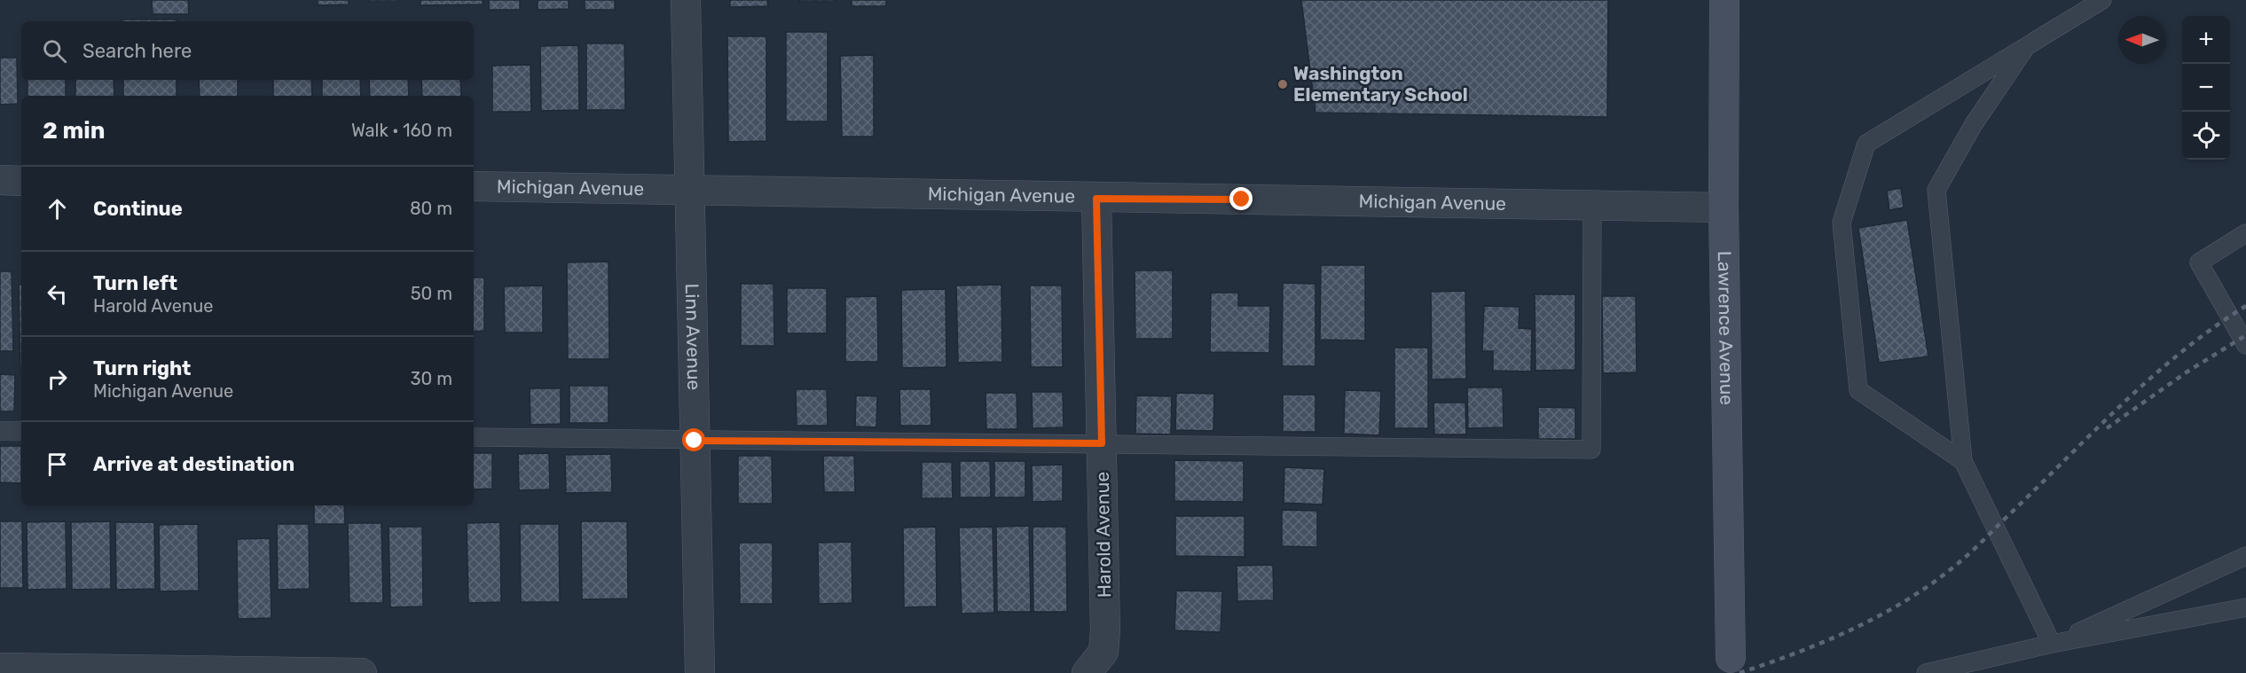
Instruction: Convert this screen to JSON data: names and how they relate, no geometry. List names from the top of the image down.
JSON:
{
  "streets": {
    "main road": ["Lawrence Avenue"],
    "street": ["Michigan Avenue", "Linn Avenue", "Harold Avenue"]
  },
  "crossings": [
    ["Michigan Avenue", "Lawrence Avenue"],
    ["Michigan Avenue", "Linn Avenue"],
    ["Michigan Avenue", "Harold Avenue"]
  ],
  "places": ["Washington Elementary School"],
  "north": "left",
  "page": {
    "map_buttons": ["+", "−"],
    "search": "Search here",
    "heading": ["2 min", "Walk · 160 m"],
    "list": [
      ["Continue", "80 m"],
      ["Turn left", "Harold Avenue", "50 m"],
      ["Turn right", "Michigan Avenue", "30 m"],
      "Arrive at destination"
    ]
  }
}
